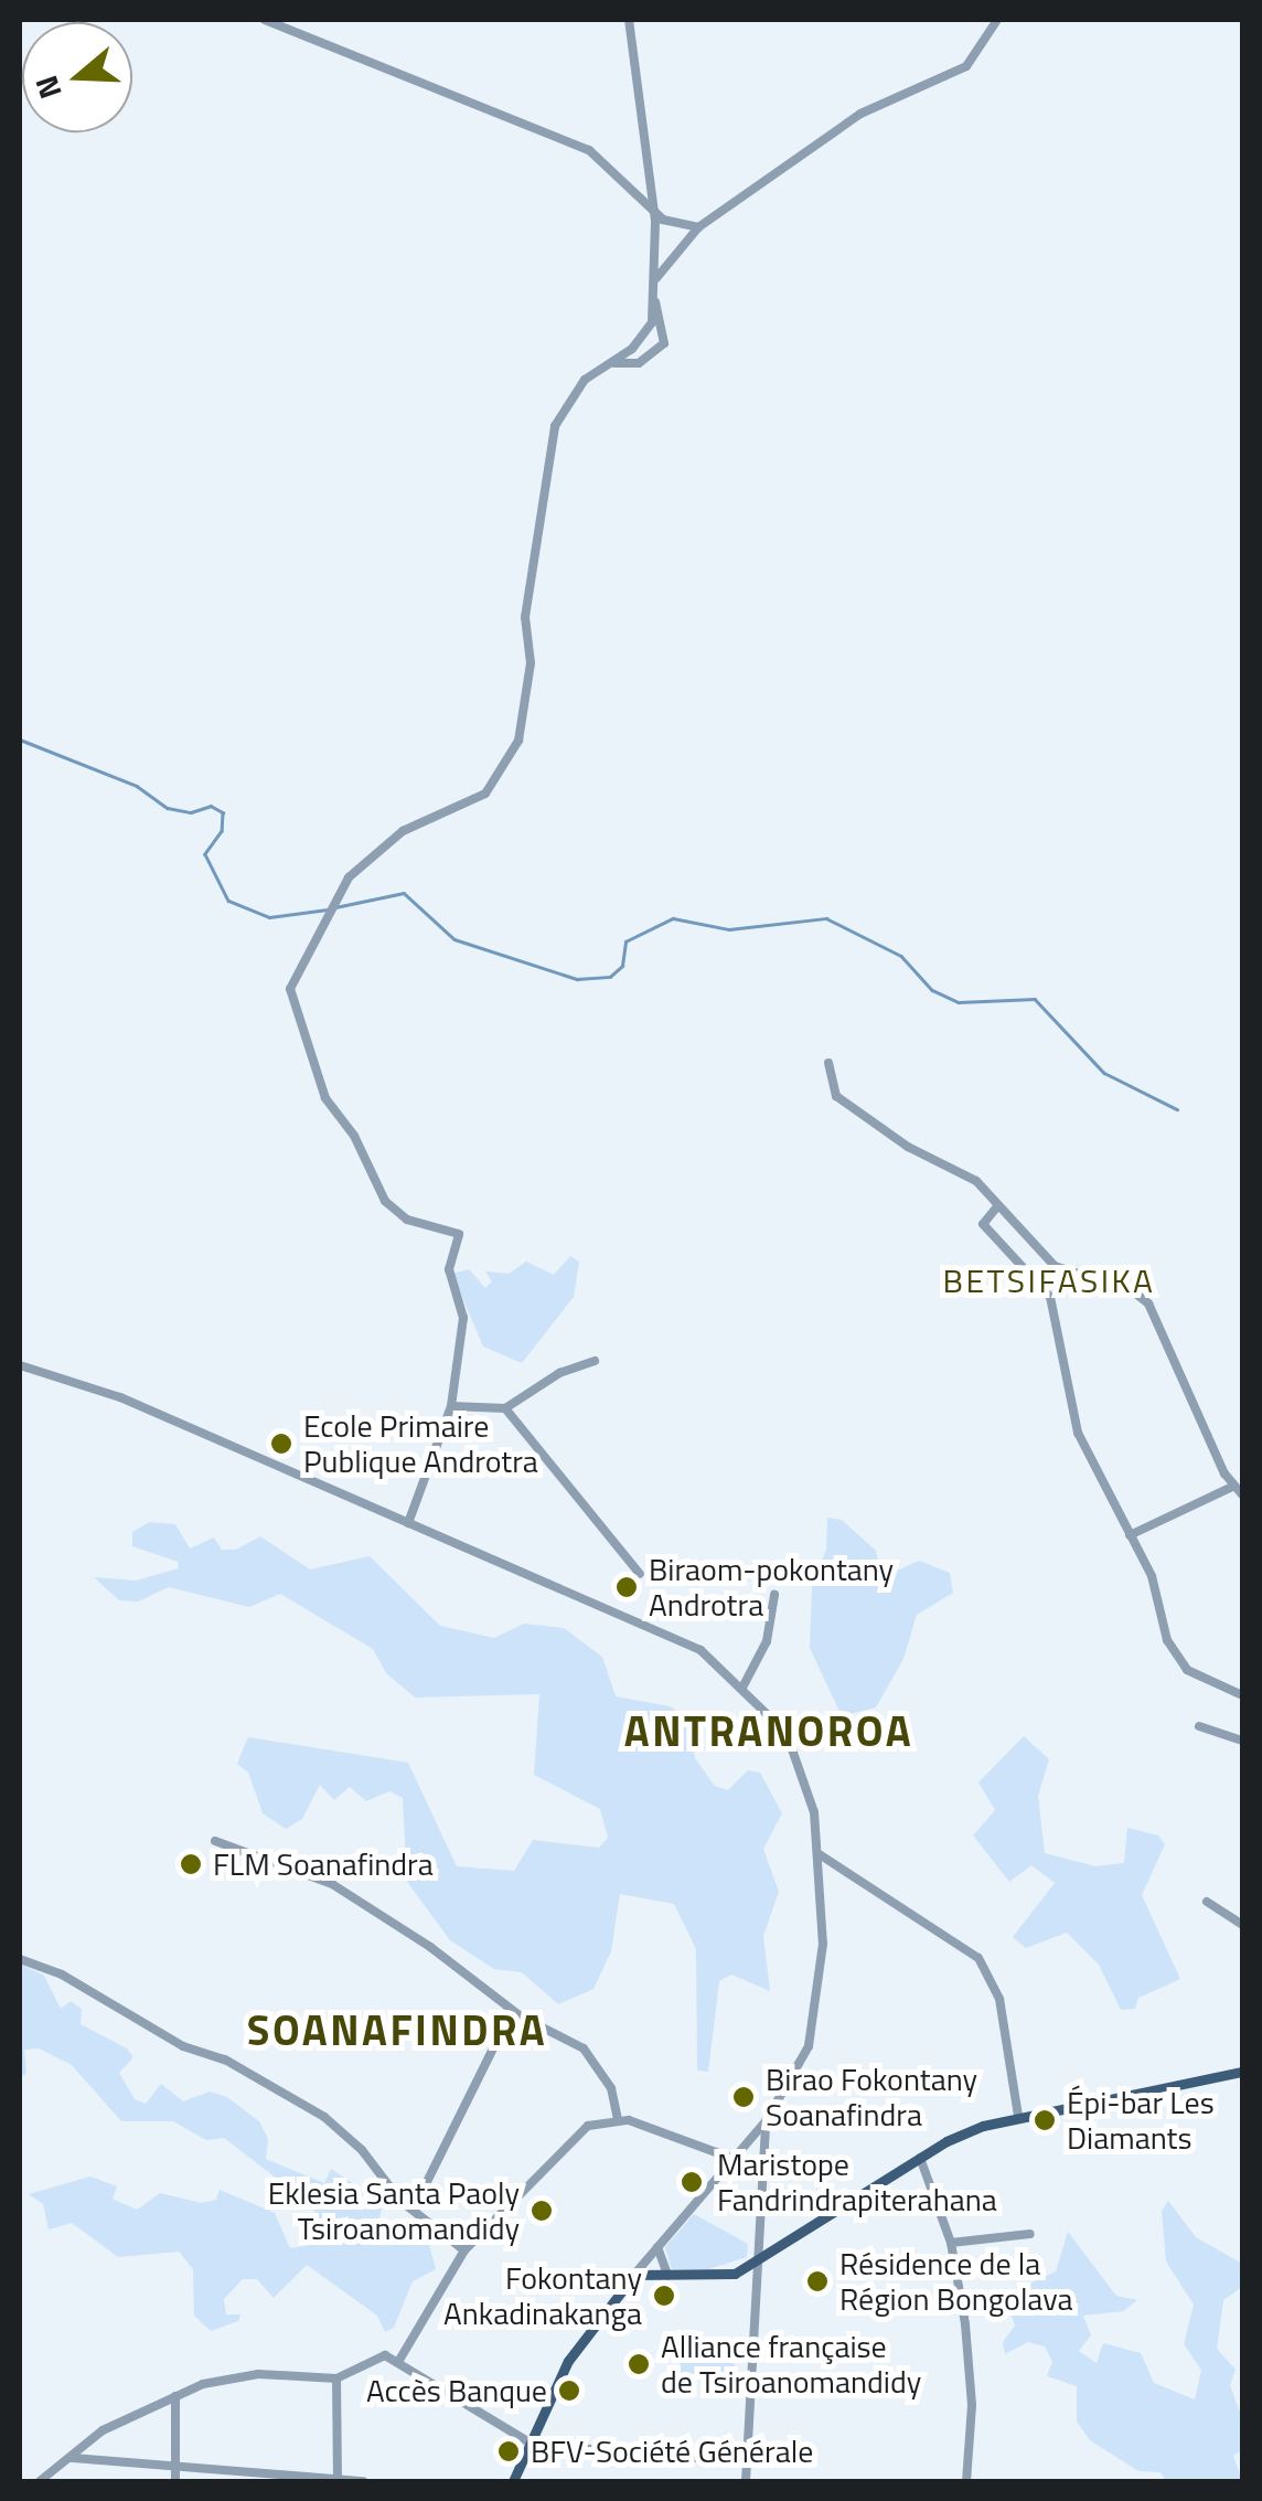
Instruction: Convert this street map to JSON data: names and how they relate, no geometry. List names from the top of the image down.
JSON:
{
  "districts": ["BETSIFASIKA", "ANTRANOROA", "SOANAFINDRA"],
  "places": [
    "Ecole Primaire Publique Androtra",
    "Biraom-pokontany Androtra",
    "FLM Soanafindra",
    "Birao Fokontany Soanafindra",
    "Épi-bar Les Diamants",
    "Maristope Fandrindrapiterahana",
    "Eklesia Santa Paoly Tsiroanomandidy",
    "Résidence de la Région Bongolava",
    "Fokontany Ankadinakanga",
    "Alliance française de Tsiroanomandidy",
    "Accès Banque",
    "BFV-Société Générale"
  ],
  "north": "left"
}
